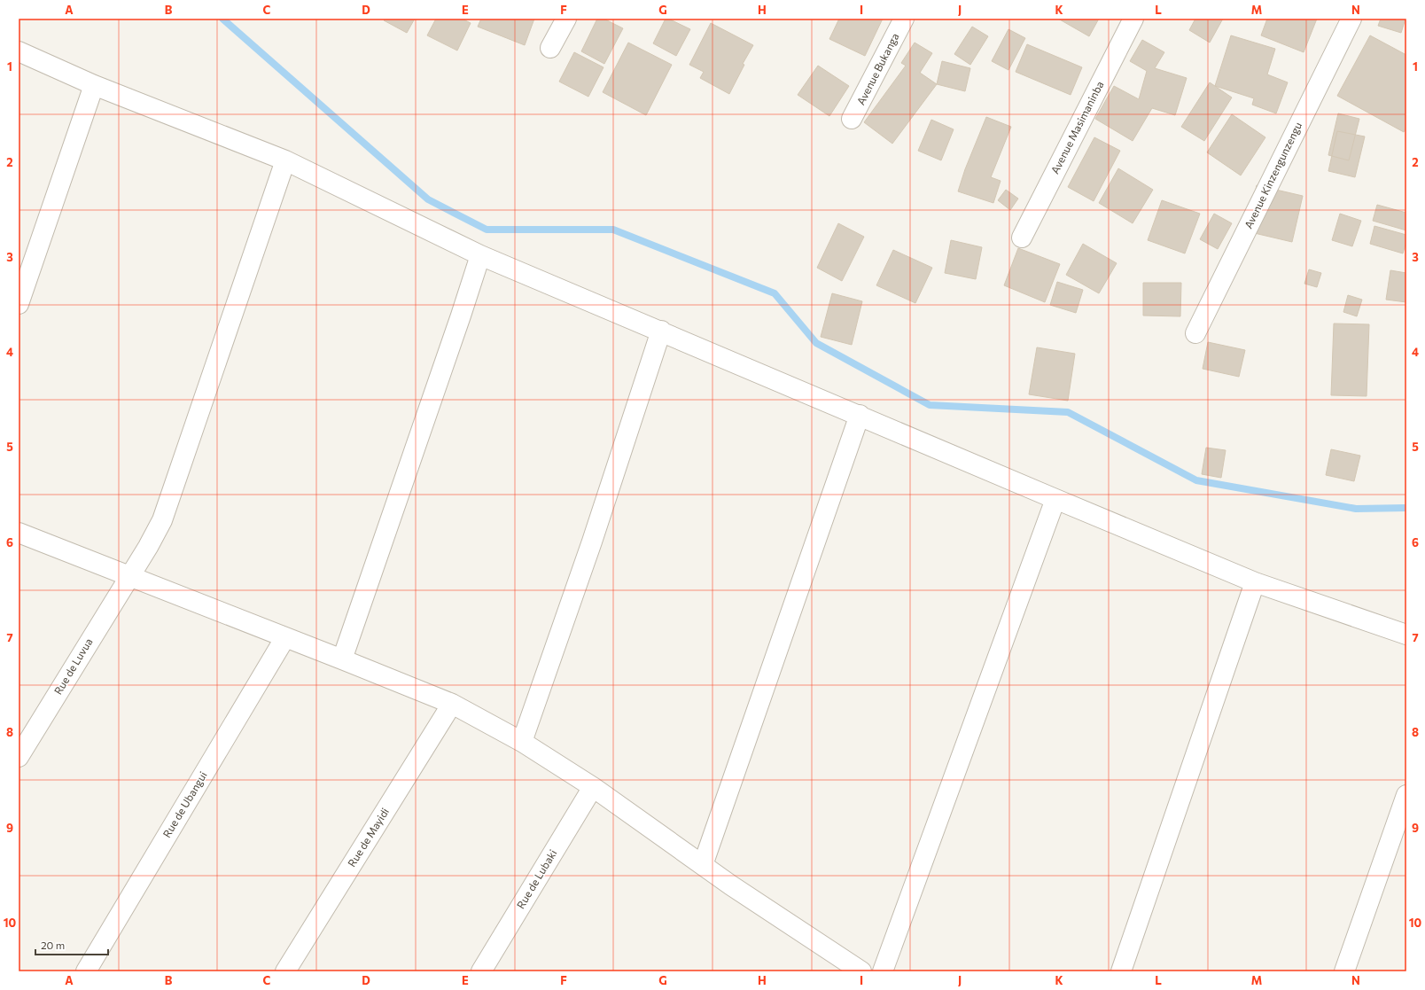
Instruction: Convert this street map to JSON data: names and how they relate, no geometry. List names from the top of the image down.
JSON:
{
  "streets": {
    "street": [
      "Avenue Bukanga",
      "Avenue Masimaninba",
      "Avenue Kinzengunzengu",
      "Rue de Luvua",
      "Rue de Ubangui",
      "Rue de Mayidi",
      "Rue de Lubaki"
    ]
  },
  "scale_bar": "20 m",
  "grid": {
    "columns": [
      "A",
      "B",
      "C",
      "D",
      "E",
      "F",
      "G",
      "H",
      "I",
      "J",
      "K",
      "L",
      "M",
      "N"
    ],
    "rows": [
      "1",
      "2",
      "3",
      "4",
      "5",
      "6",
      "7",
      "8",
      "9",
      "10"
    ]
  }
}
